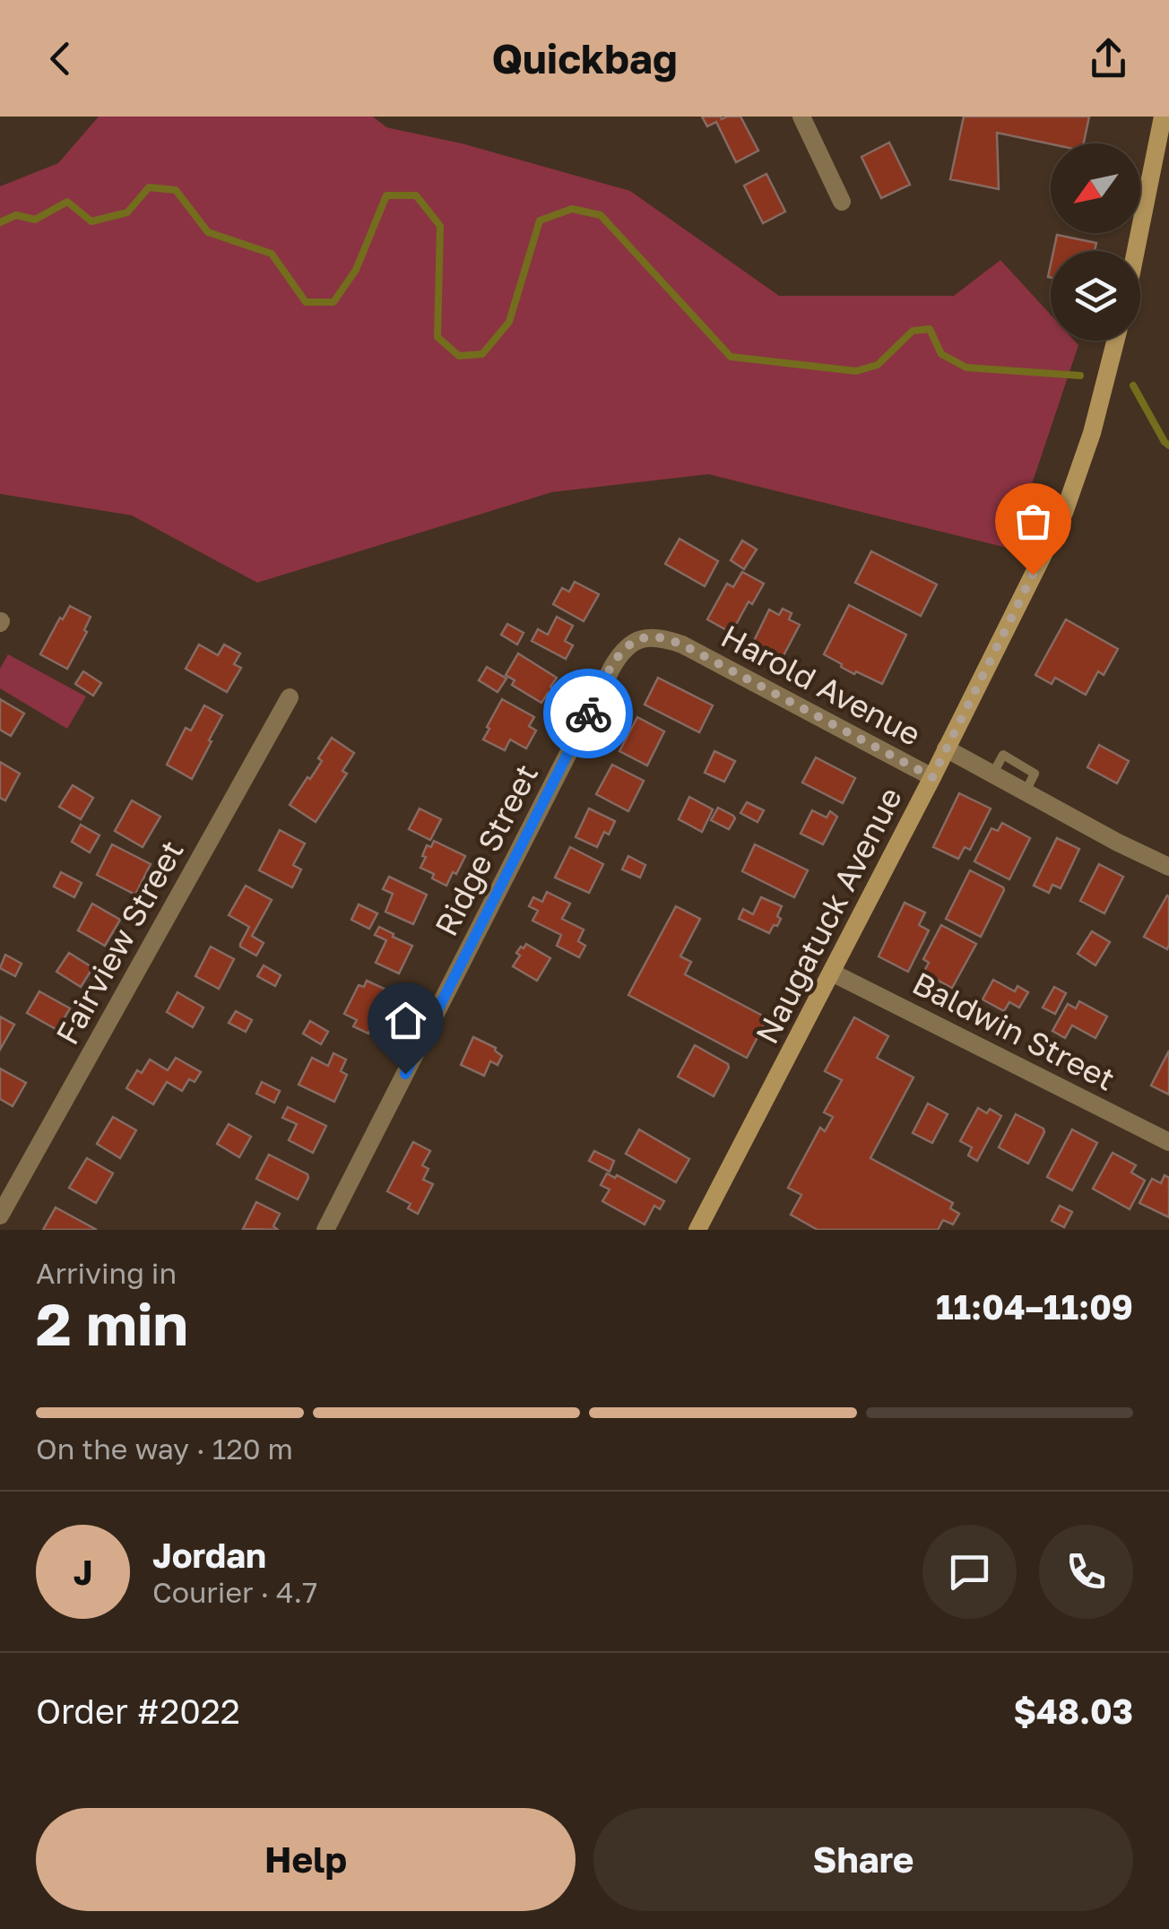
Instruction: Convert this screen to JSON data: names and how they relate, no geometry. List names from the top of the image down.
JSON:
{
  "streets": {
    "main road": ["Naugatuck Avenue"],
    "street": [
      "Harold Avenue",
      "Ridge Street",
      "Fairview Street",
      "Baldwin Street"
    ]
  },
  "crossings": [
    ["Harold Avenue", "Ridge Street"],
    ["Harold Avenue", "Naugatuck Avenue"],
    ["Naugatuck Avenue", "Baldwin Street"]
  ],
  "north": "bottom left",
  "page": {
    "header": "Quickbag",
    "heading": ["2 min", "Arriving in", "11:04–11:09"],
    "panel": [
      "Jordan",
      "Courier · 4.7",
      "Order #2022",
      "$48.03"
    ],
    "bar": "On the way · 120 m",
    "round": "J",
    "buttons": ["Help", "Share"]
  }
}
